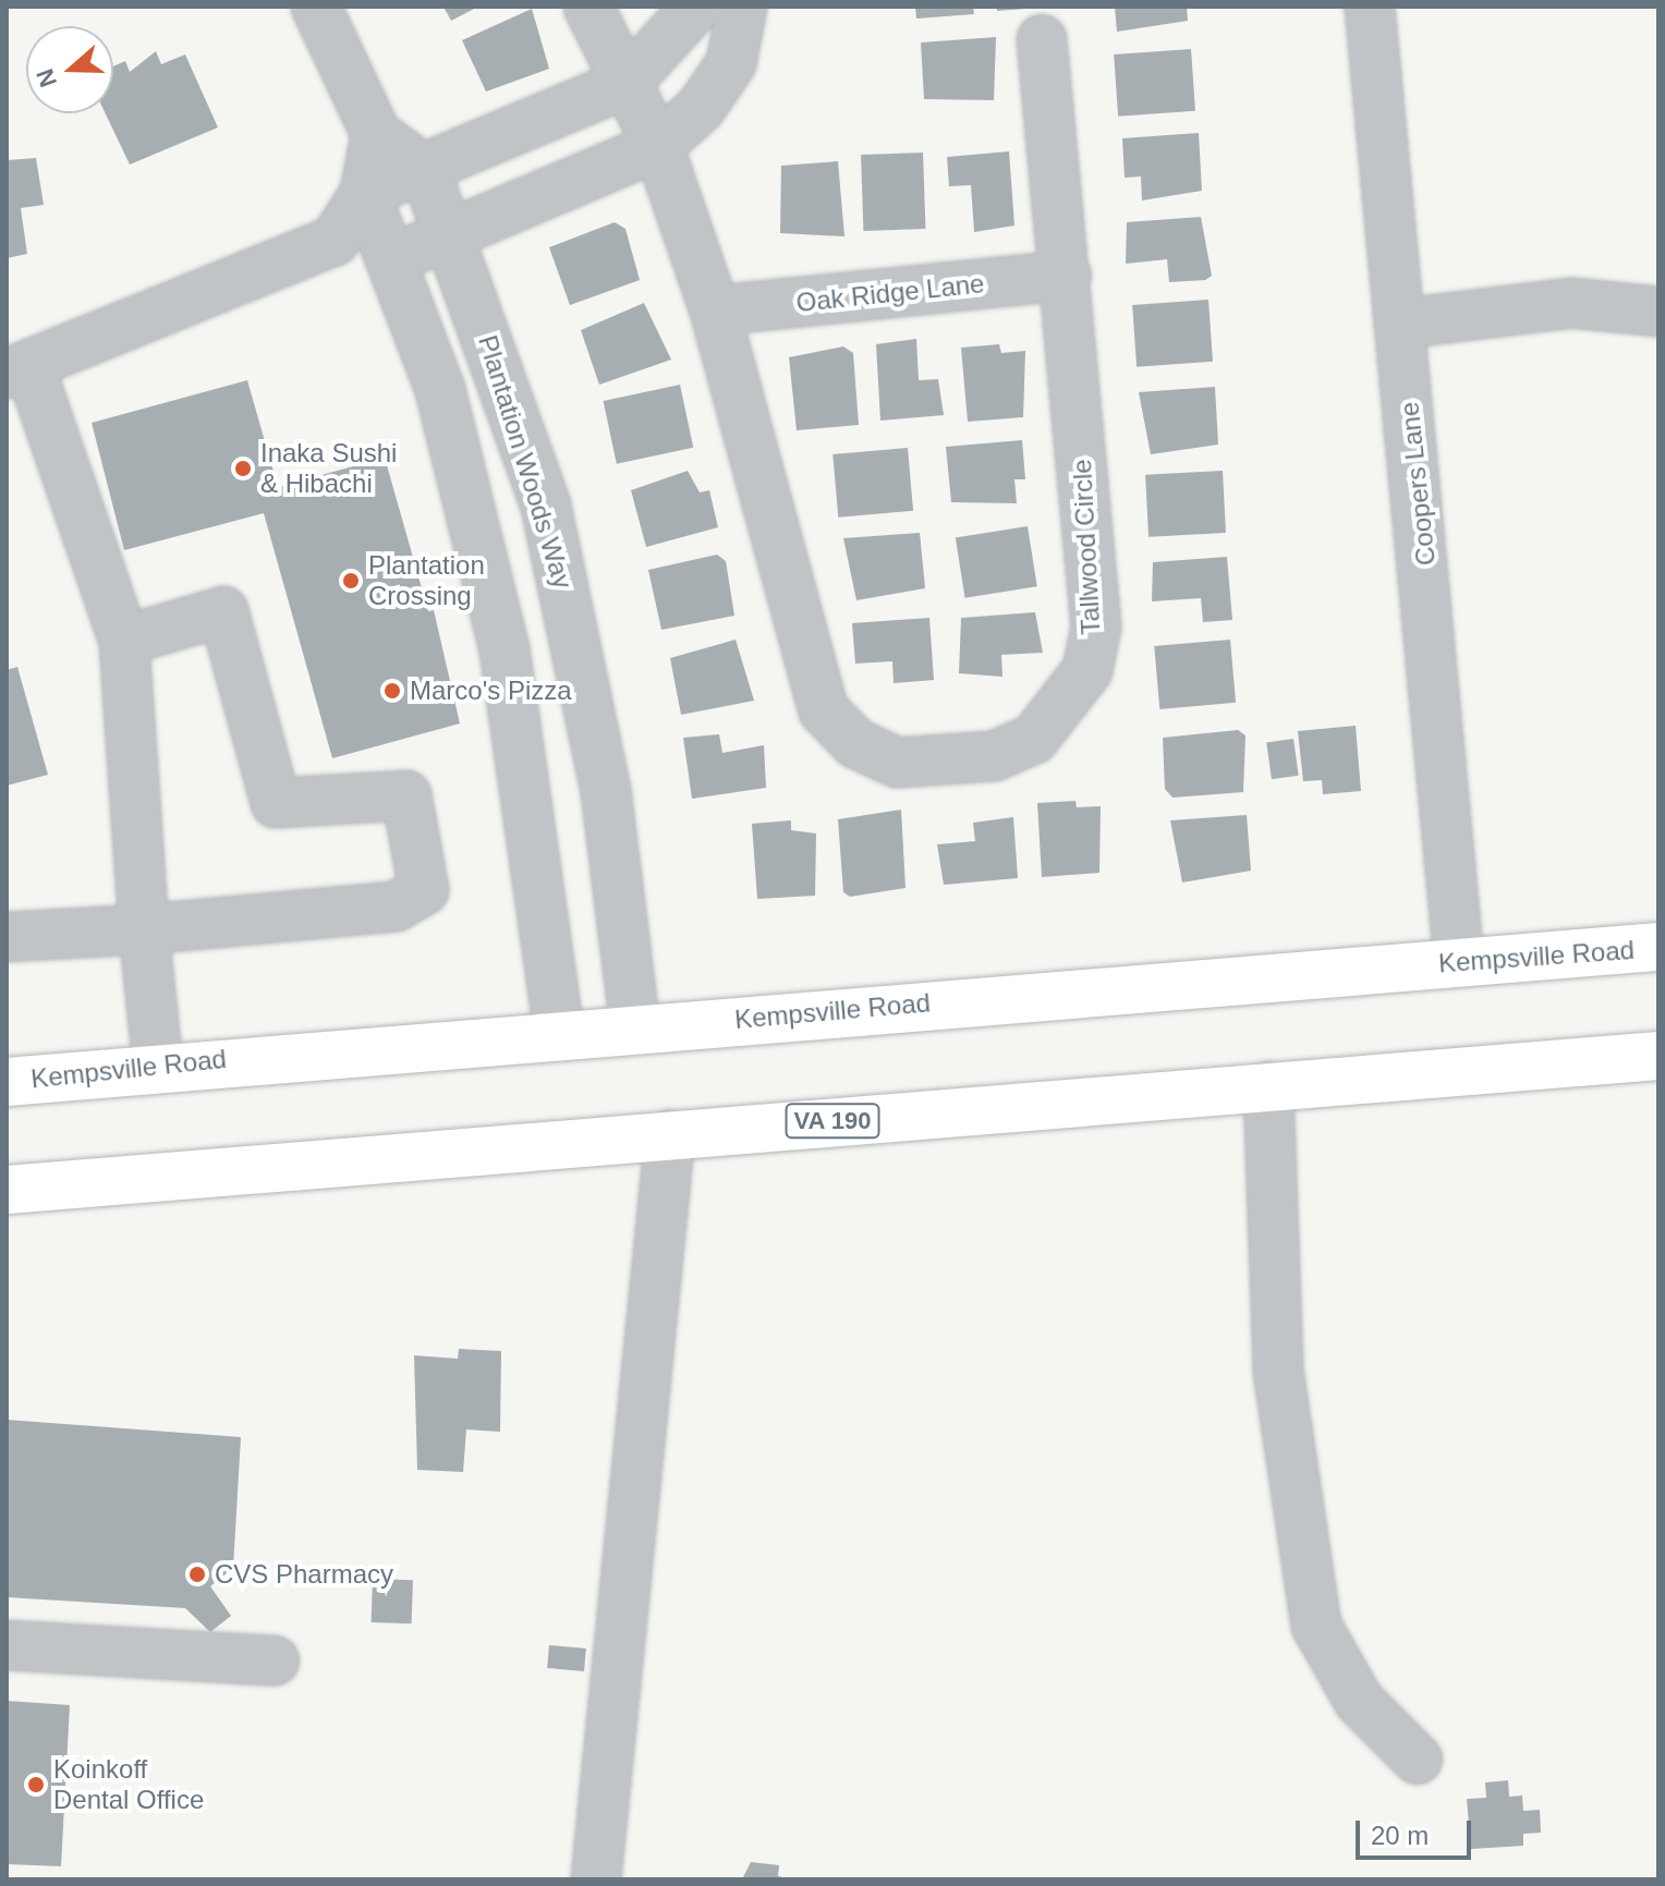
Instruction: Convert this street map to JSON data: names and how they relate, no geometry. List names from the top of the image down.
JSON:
{
  "streets": {
    "main road": ["Kempsville Road", "VA 190"],
    "street": [
      "Oak Ridge Lane",
      "Plantation Woods Way",
      "Coopers Lane",
      "Tallwood Circle"
    ]
  },
  "crossings": [
    ["Oak Ridge Lane", "Tallwood Circle"],
    ["Plantation Woods Way", "Kempsville Road"],
    ["Coopers Lane", "Kempsville Road"]
  ],
  "places": [
    "Inaka Sushi & Hibachi",
    "Plantation Crossing",
    "Marco's Pizza",
    "CVS Pharmacy",
    "Koinkoff Dental Office"
  ],
  "scale_bar": "20 m",
  "north": "left"
}
